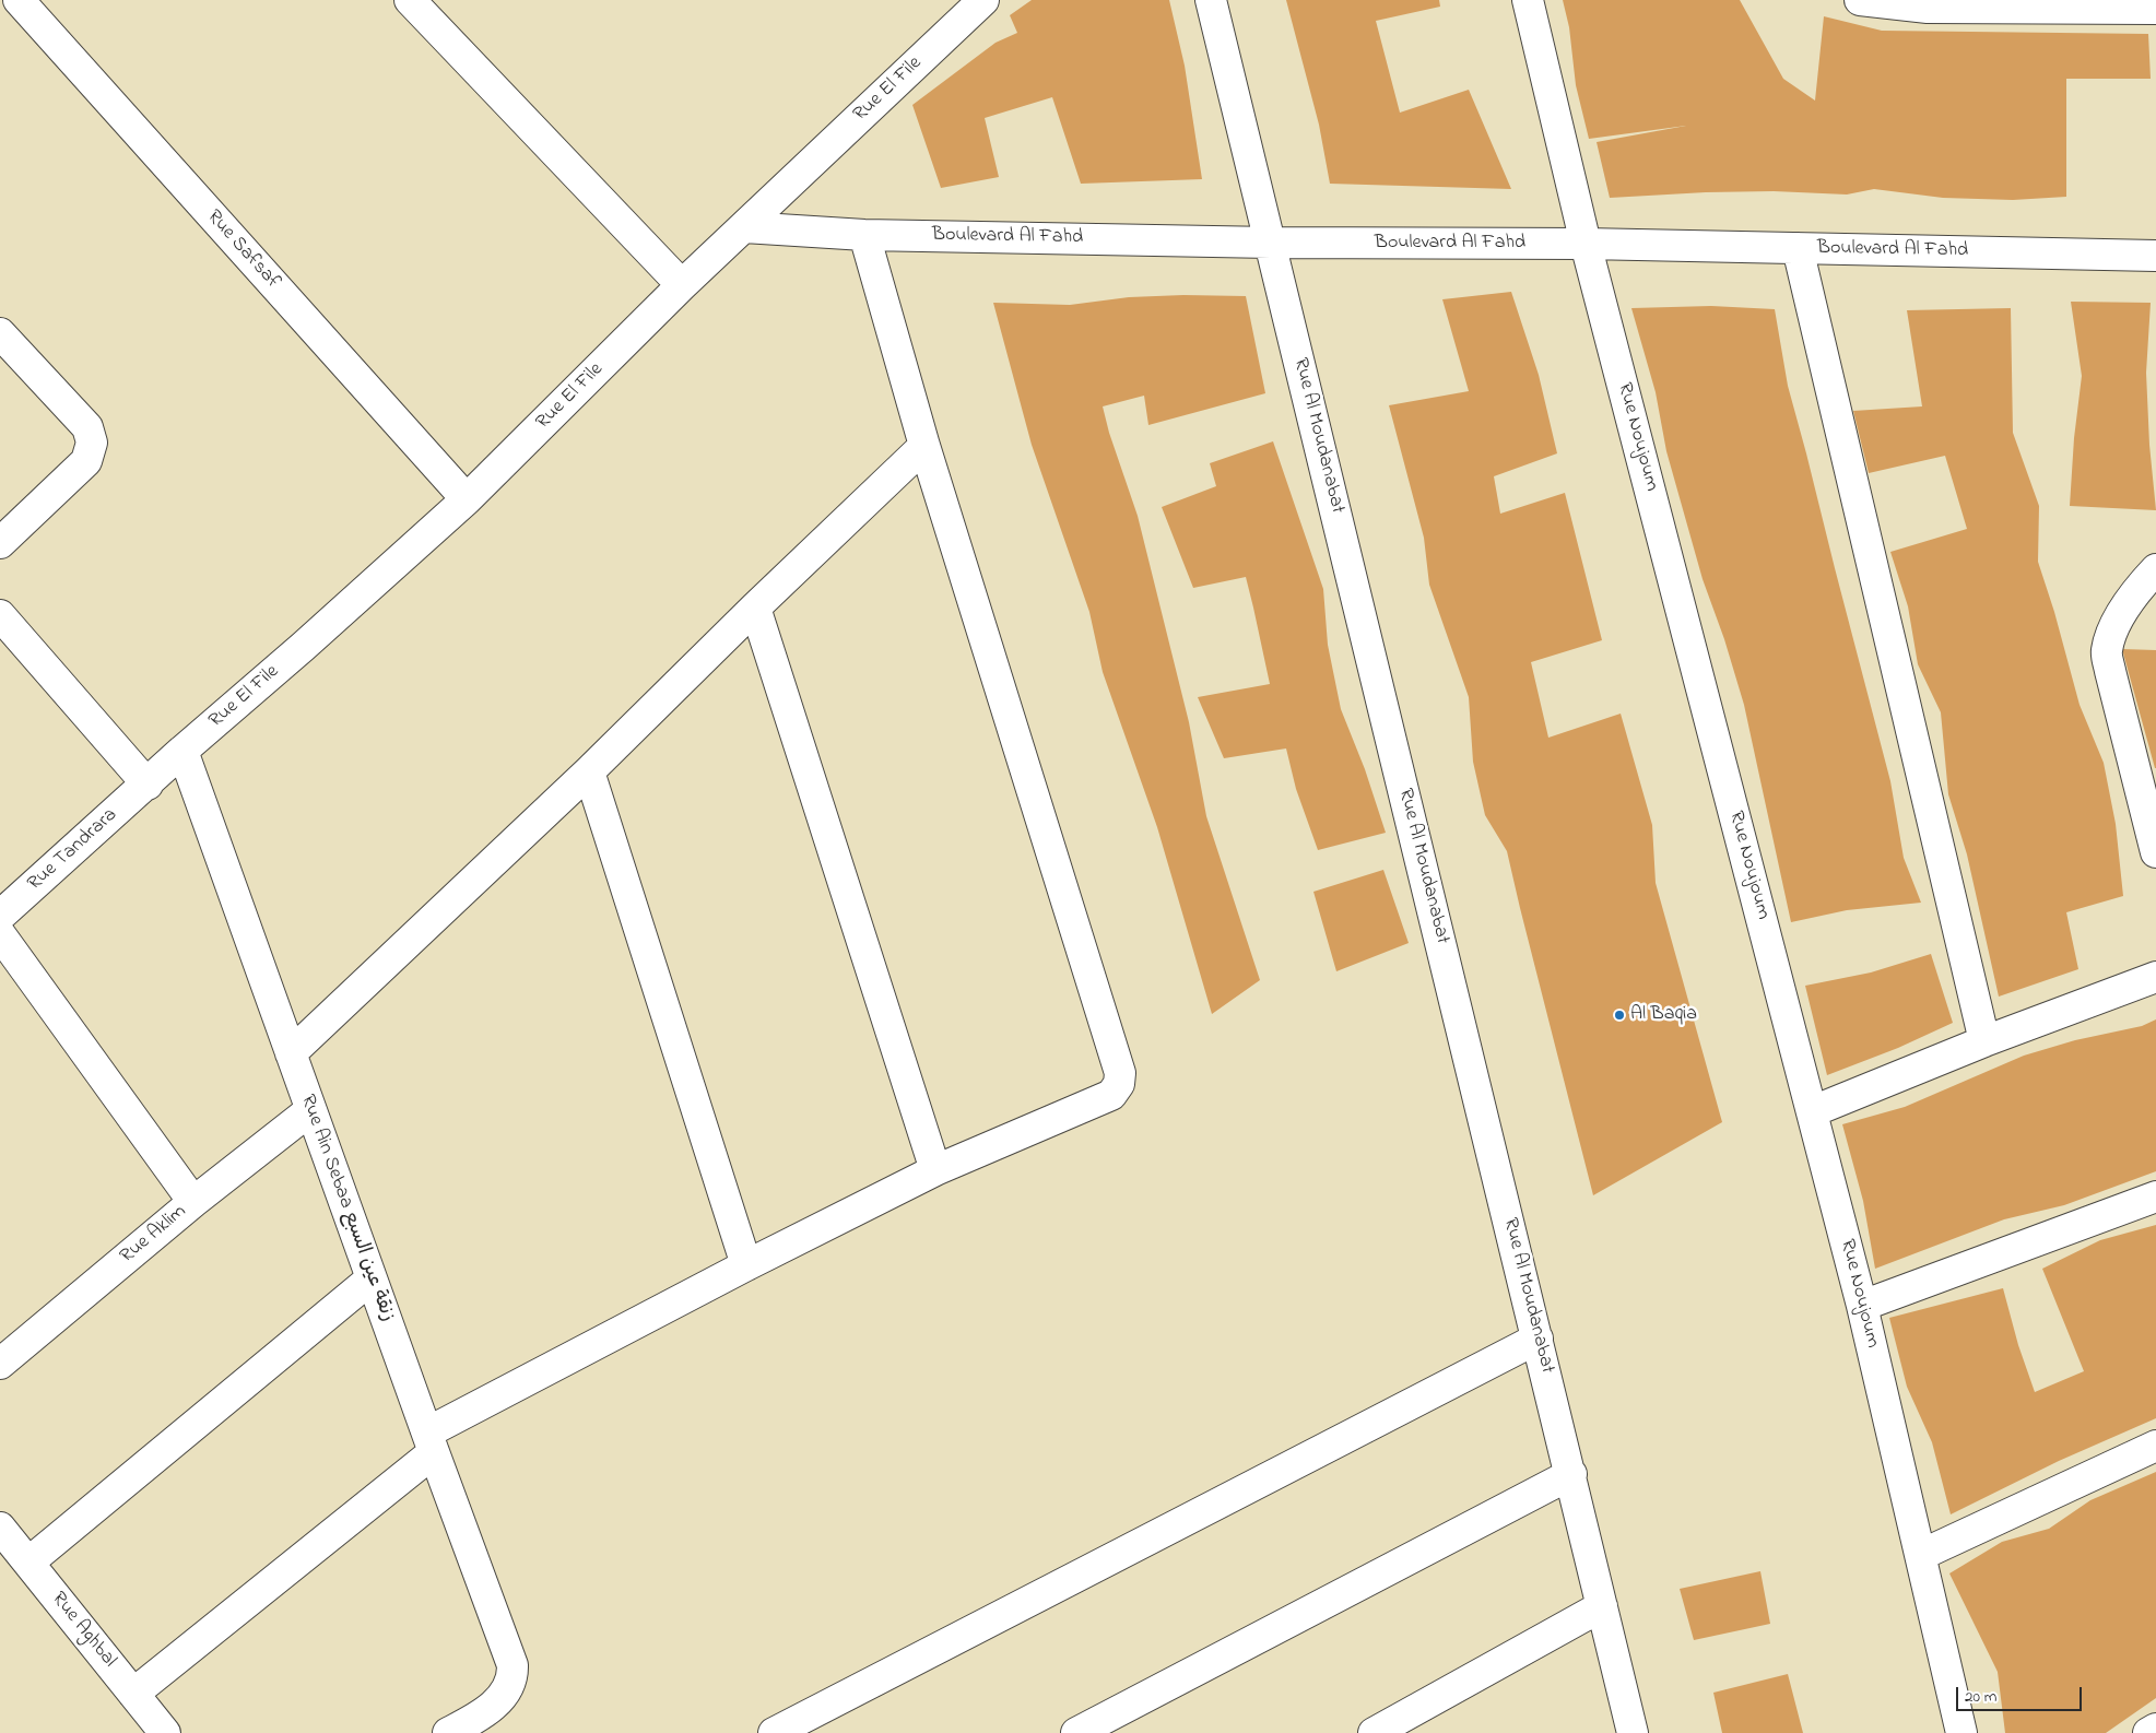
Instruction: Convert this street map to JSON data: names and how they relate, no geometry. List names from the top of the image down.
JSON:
{
  "streets": {
    "street": [
      "Rue El File",
      "Boulevard Al Fahd",
      "Rue Safsaf",
      "Rue Al Moudanabat",
      "Rue Noujoum",
      "Rue Tandrara",
      "Rue Ain Sebaa زنقة عين السبع",
      "Rue Aklim",
      "Rue Aghbal"
    ]
  },
  "crossings": [
    ["Rue El File", "Boulevard Al Fahd"],
    ["Rue El File", "Rue Safsaf"],
    ["Rue El File", "Rue Tandrara"],
    ["Rue El File", "Rue Ain Sebaa زنقة عين السبع"],
    ["Boulevard Al Fahd", "Rue Al Moudanabat"],
    ["Boulevard Al Fahd", "Rue Noujoum"],
    ["Rue Ain Sebaa زنقة عين السبع", "Rue Aklim"]
  ],
  "places": ["Al Baqia"],
  "scale_bar": "20 m"
}
